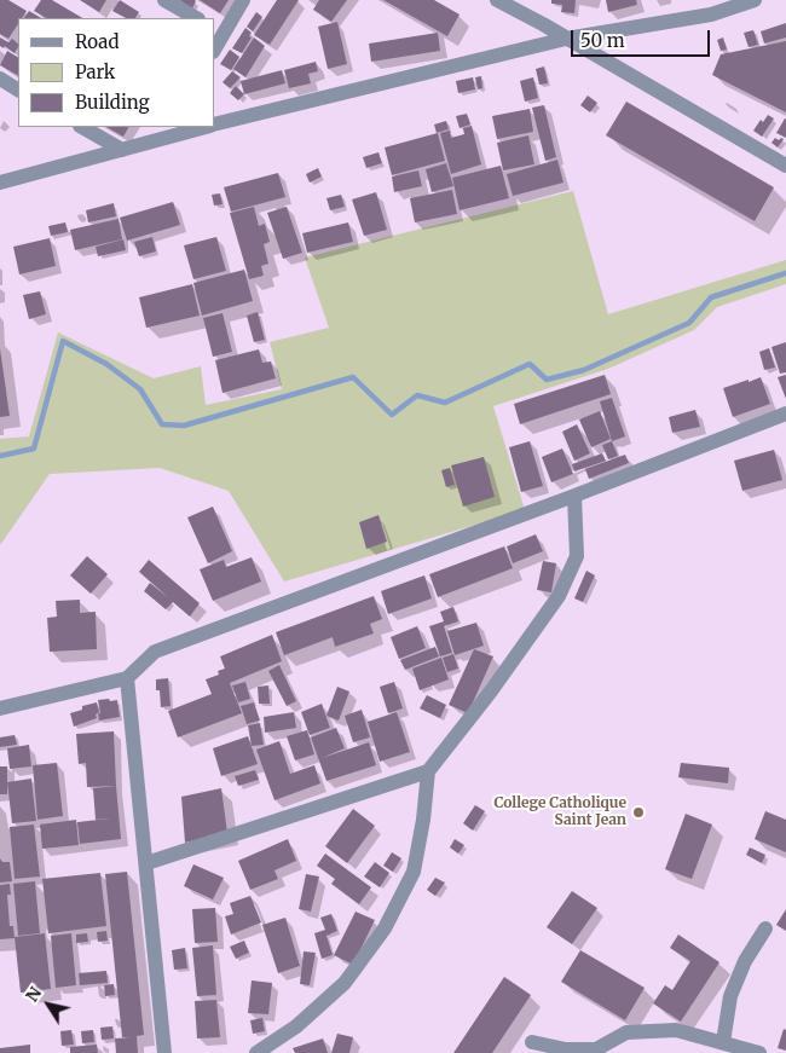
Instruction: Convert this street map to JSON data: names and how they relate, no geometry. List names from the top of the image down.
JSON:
{
  "places": ["College Catholique Saint Jean"],
  "legend": ["Road", "Park", "Building"],
  "scale_bar": "50 m",
  "north": "top left"
}
